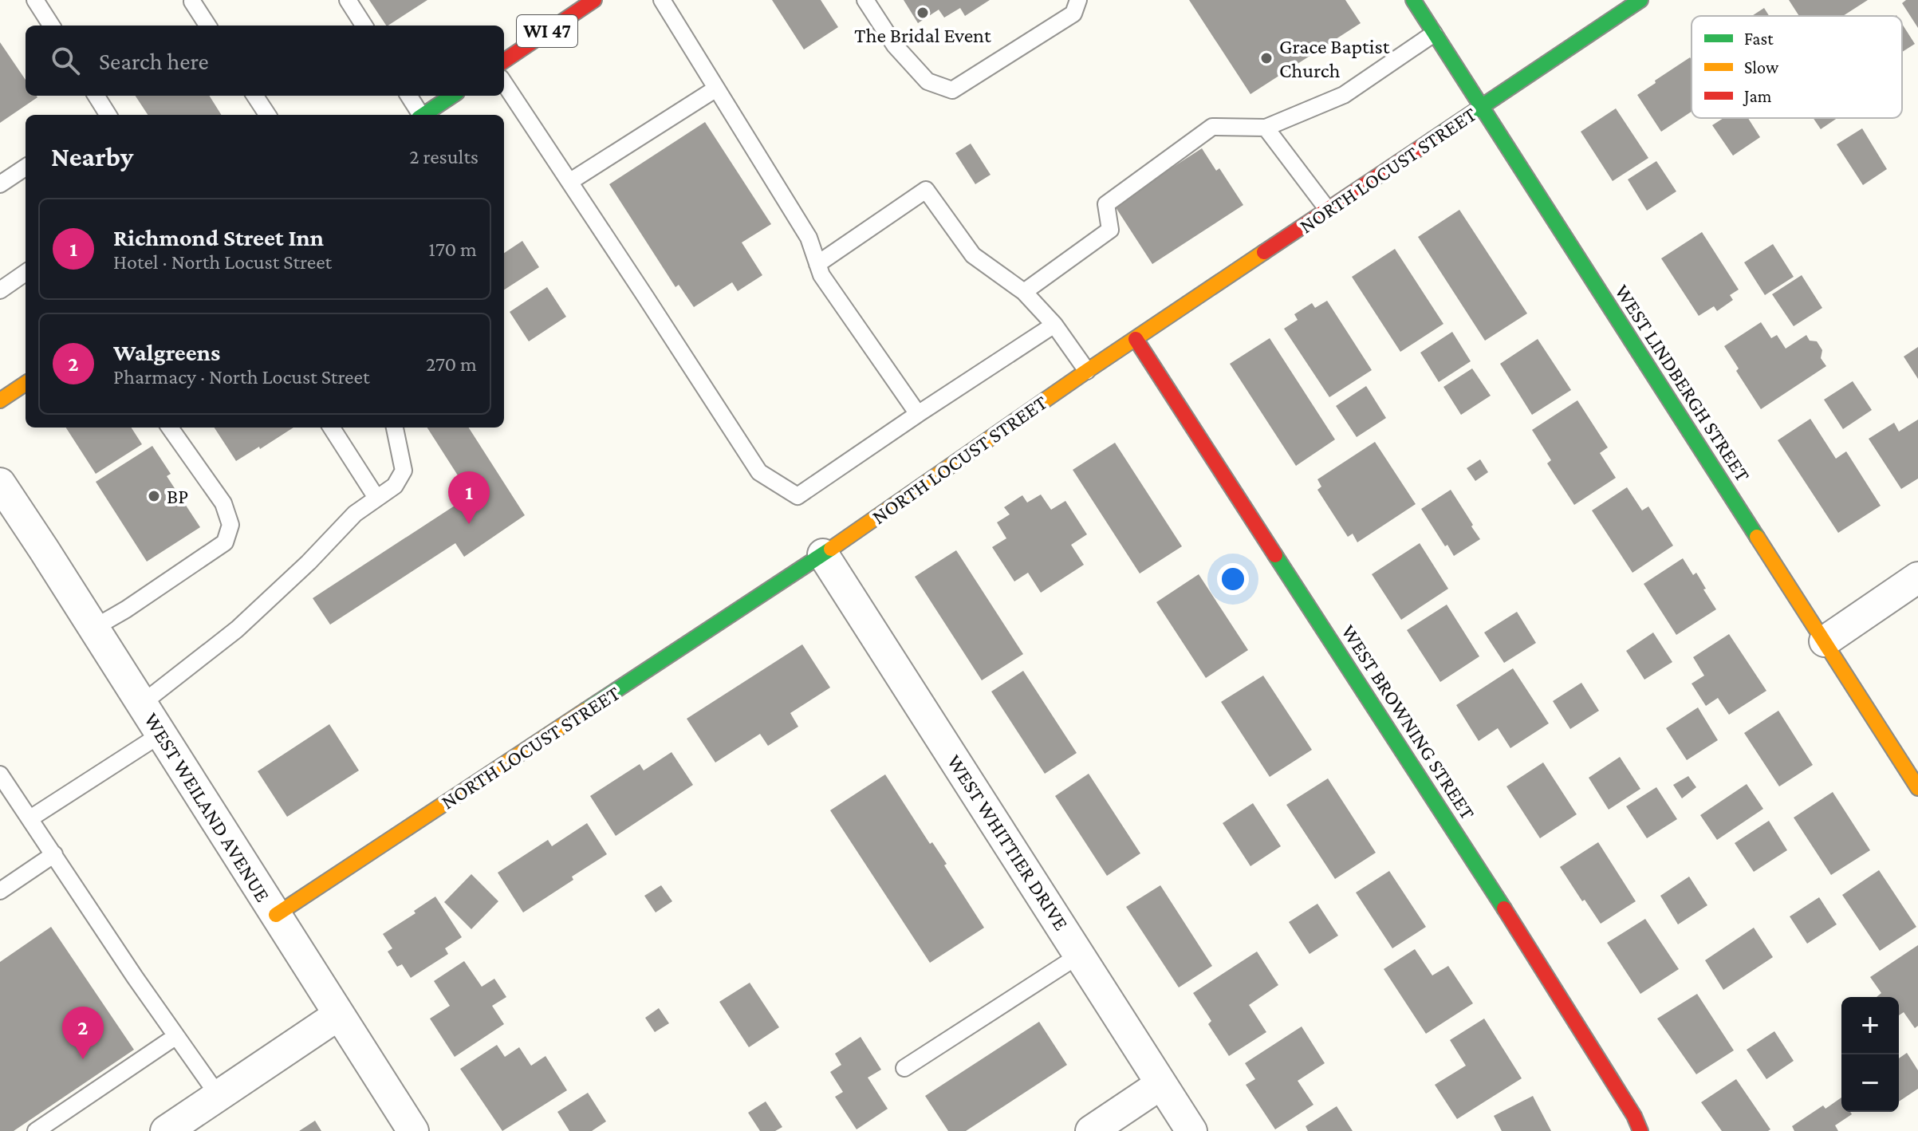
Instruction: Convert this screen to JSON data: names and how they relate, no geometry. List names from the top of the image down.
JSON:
{
  "streets": {
    "street": [
      "WI 47",
      "NORTH LOCUST STREET",
      "WEST LINDBERGH STREET",
      "WEST BROWNING STREET",
      "WEST WEILAND AVENUE",
      "WEST WHITTIER DRIVE"
    ]
  },
  "crossings": [
    ["NORTH LOCUST STREET", "WEST LINDBERGH STREET"],
    ["NORTH LOCUST STREET", "WEST BROWNING STREET"],
    ["NORTH LOCUST STREET", "WEST WEILAND AVENUE"],
    ["NORTH LOCUST STREET", "WEST WHITTIER DRIVE"]
  ],
  "places": ["The Bridal Event", "Grace Baptist Church", "BP"],
  "legend": ["Fast", "Slow", "Jam"],
  "page": {
    "search": "Search here",
    "heading": ["Nearby", "2 results"],
    "list": [
      {
        "mark": "1",
        "name": "Richmond Street Inn",
        "note": "Hotel · North Locust Street",
        "value": "170 m"
      },
      {
        "mark": "2",
        "name": "Walgreens",
        "note": "Pharmacy · North Locust Street",
        "value": "270 m"
      }
    ],
    "pins": ["1", "2"],
    "map_buttons": ["+", "−"]
  }
}
